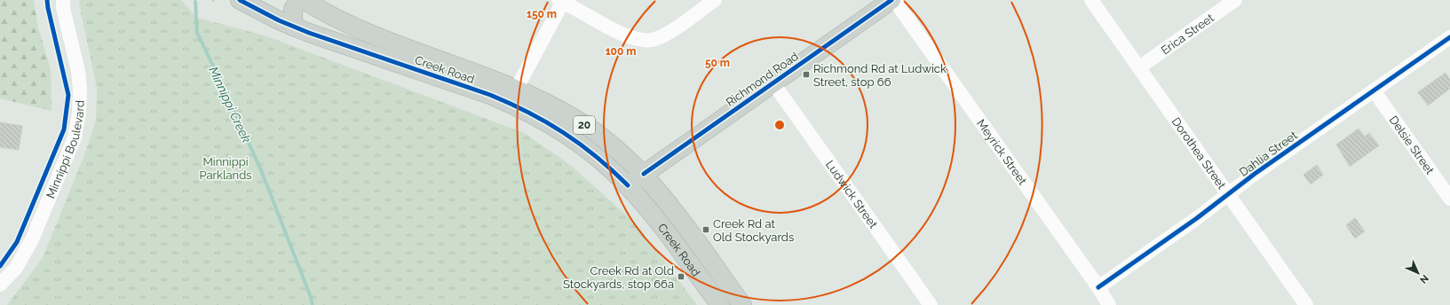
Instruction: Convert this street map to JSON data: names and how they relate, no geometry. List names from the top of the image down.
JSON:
{
  "streets": {
    "main road": ["Creek Road", "Richmond Road", "20"],
    "street": [
      "Erica Street",
      "Delsie Street",
      "Minnippi Boulevard",
      "Meyrick Street",
      "Dorothea Street",
      "Dahlia Street",
      "Ludwick Street"
    ]
  },
  "crossings": [
    ["Erica Street", "Dorothea Street"],
    ["Creek Road", "Richmond Road"],
    ["Richmond Road", "Meyrick Street"],
    ["Richmond Road", "Ludwick Street"],
    ["Delsie Street", "Dahlia Street"],
    ["Meyrick Street", "Dahlia Street"],
    ["Dorothea Street", "Dahlia Street"]
  ],
  "water": ["Minnippi Creek"],
  "parks": ["Minnippi Parklands"],
  "places": {
    "transit": ["Richmond Rd at Ludwick Street, stop 66", "Creek Rd at Old Stockyards", "Creek Rd at Old Stockyards, stop 66a"]
  },
  "north": "bottom right",
  "rings": ["150 m", "100 m", "50 m"]
}
